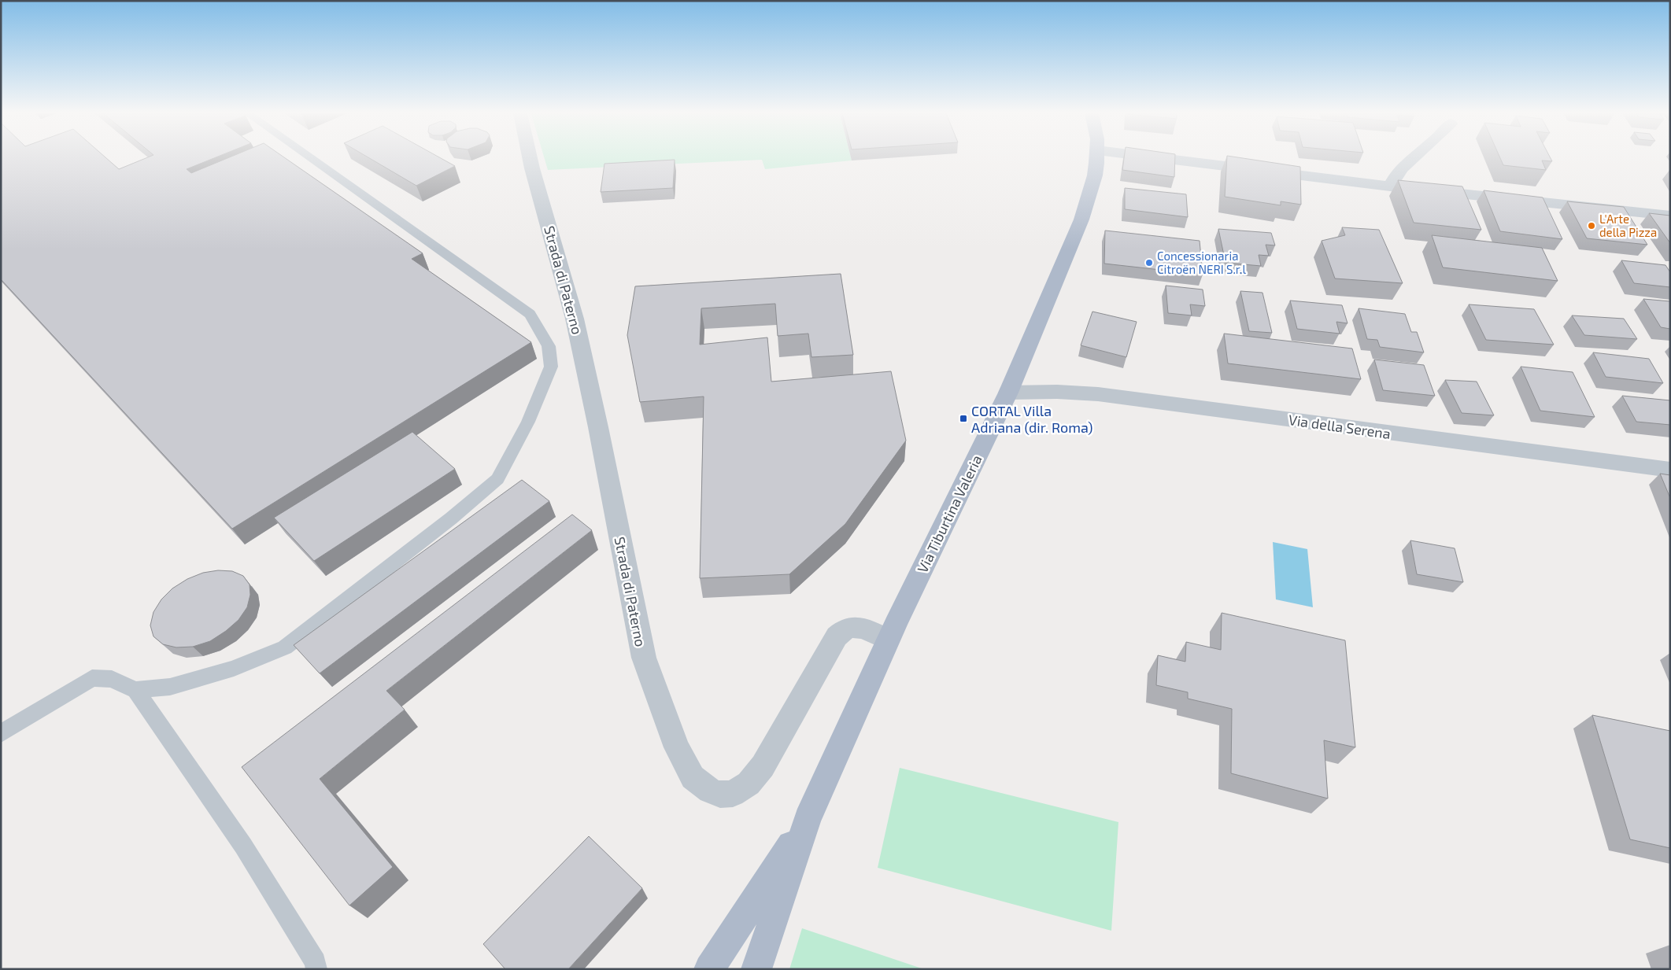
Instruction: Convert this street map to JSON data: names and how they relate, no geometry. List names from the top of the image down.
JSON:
{
  "streets": {
    "main road": ["Via Tiburtina Valeria"],
    "street": ["Strada di Paterno", "Via della Serena"]
  },
  "crossings": [
    ["Strada di Paterno", "Via Tiburtina Valeria"],
    ["Via della Serena", "Via Tiburtina Valeria"]
  ],
  "places": {
    "other": ["L'Arte della Pizza", "Concessionaria Citroën NERI S.r.l"],
    "transit": ["CORTAL Villa Adriana (dir. Roma)"]
  }
}
